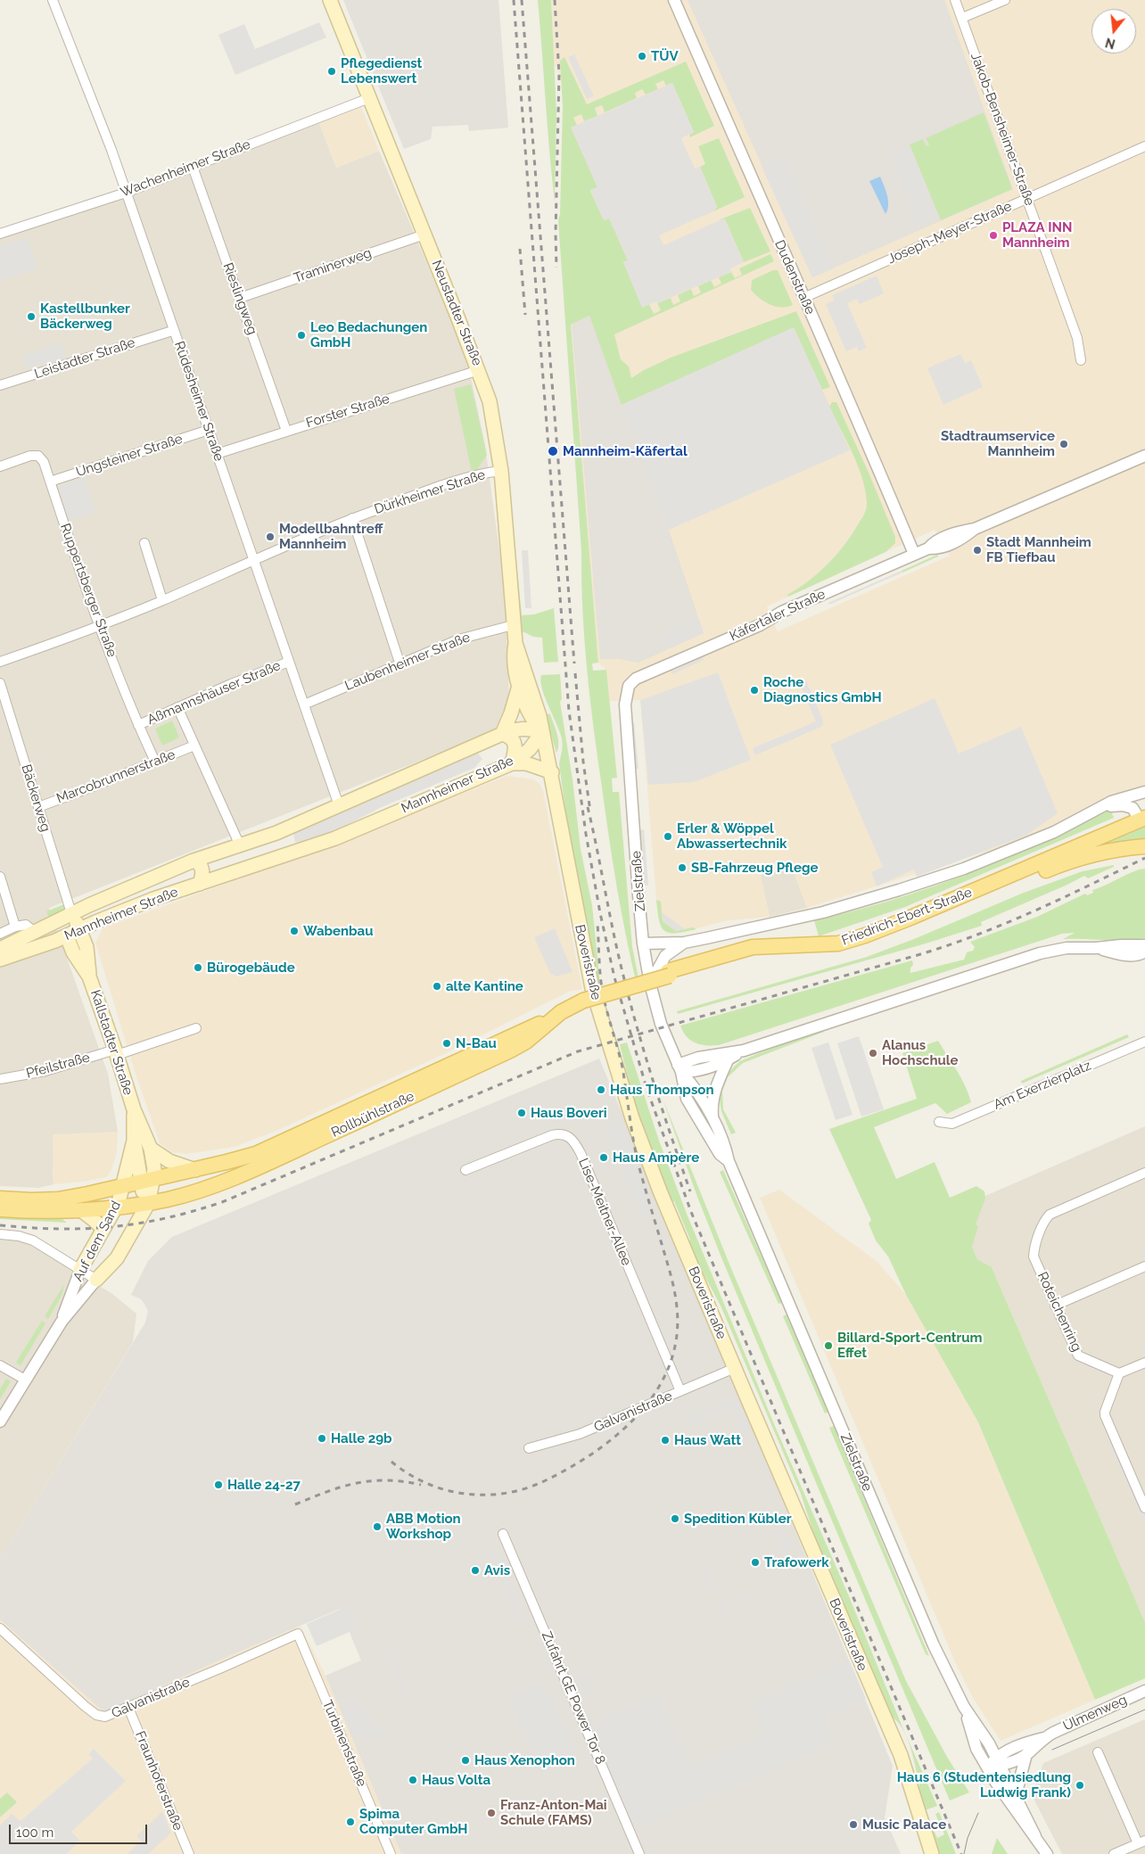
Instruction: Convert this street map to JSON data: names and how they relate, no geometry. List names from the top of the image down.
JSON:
{
  "streets": {
    "main road": [
      "Neustadter Straße",
      "Mannheimer Straße",
      "Friedrich-Ebert-Straße",
      "Boveristraße",
      "Kallstadter Straße",
      "Rollbühlstraße",
      "Auf dem Sand"
    ],
    "street": [
      "Jakob-Bensheimer-Straße",
      "Wachenheimer Straße",
      "Joseph-Meyer-Straße",
      "Traminerweg",
      "Dudenstraße",
      "Rieslingweg",
      "Leistadter Straße",
      "Rüdesheimer Straße",
      "Forster Straße",
      "Ungsteiner Straße",
      "Dürkheimer Straße",
      "Ruppertsberger Straße",
      "Käfertaler Straße",
      "Laubenheimer Straße",
      "Aßmannshäuser Straße",
      "Marcobrunnerstraße",
      "Bäckerweg",
      "Zielstraße",
      "Pfeilstraße",
      "Am Exerzierplatz",
      "Lise-Meitner-Allee",
      "Roteichenring",
      "Galvanistraße",
      "Zufahrt GE Power Tor 8",
      "Ulmenweg",
      "Turbinenstraße",
      "Fraunhoferstraße"
    ]
  },
  "crossings": [
    ["Jakob-Bensheimer-Straße", "Joseph-Meyer-Straße"],
    ["Wachenheimer Straße", "Rieslingweg"],
    ["Wachenheimer Straße", "Neustadter Straße"],
    ["Wachenheimer Straße", "Rüdesheimer Straße"],
    ["Joseph-Meyer-Straße", "Dudenstraße"],
    ["Traminerweg", "Rieslingweg"],
    ["Traminerweg", "Neustadter Straße"],
    ["Dudenstraße", "Käfertaler Straße"],
    ["Rieslingweg", "Forster Straße"],
    ["Neustadter Straße", "Forster Straße"],
    ["Neustadter Straße", "Dürkheimer Straße"],
    ["Neustadter Straße", "Laubenheimer Straße"],
    ["Neustadter Straße", "Mannheimer Straße"],
    ["Neustadter Straße", "Boveristraße"],
    ["Rüdesheimer Straße", "Forster Straße"],
    ["Rüdesheimer Straße", "Ungsteiner Straße"],
    ["Rüdesheimer Straße", "Dürkheimer Straße"],
    ["Rüdesheimer Straße", "Laubenheimer Straße"],
    ["Rüdesheimer Straße", "Aßmannshäuser Straße"],
    ["Rüdesheimer Straße", "Mannheimer Straße"],
    ["Ungsteiner Straße", "Ruppertsberger Straße"],
    ["Dürkheimer Straße", "Ruppertsberger Straße"],
    ["Ruppertsberger Straße", "Aßmannshäuser Straße"],
    ["Ruppertsberger Straße", "Marcobrunnerstraße"],
    ["Käfertaler Straße", "Zielstraße"],
    ["Marcobrunnerstraße", "Bäckerweg"],
    ["Mannheimer Straße", "Bäckerweg"],
    ["Mannheimer Straße", "Boveristraße"],
    ["Mannheimer Straße", "Kallstadter Straße"],
    ["Bäckerweg", "Kallstadter Straße"],
    ["Zielstraße", "Friedrich-Ebert-Straße"],
    ["Zielstraße", "Ulmenweg"],
    ["Boveristraße", "Galvanistraße"],
    ["Kallstadter Straße", "Pfeilstraße"],
    ["Kallstadter Straße", "Rollbühlstraße"],
    ["Kallstadter Straße", "Auf dem Sand"],
    ["Rollbühlstraße", "Auf dem Sand"],
    ["Lise-Meitner-Allee", "Galvanistraße"],
    ["Galvanistraße", "Turbinenstraße"],
    ["Galvanistraße", "Fraunhoferstraße"]
  ],
  "places": [
    "TÜV",
    "Pflegedienst Lebenswert",
    "PLAZA INN Mannheim",
    "Kastellbunker Bäckerweg",
    "Leo Bedachungen GmbH",
    "Stadtraumservice Mannheim",
    "Mannheim-Käfertal",
    "Modellbahntreff Mannheim",
    "Stadt Mannheim FB Tiefbau",
    "Roche Diagnostics GmbH",
    "Erler & Wöppel Abwassertechnik",
    "SB-Fahrzeug Pflege",
    "Wabenbau",
    "Bürogebäude",
    "alte Kantine",
    "N-Bau",
    "Alanus Hochschule",
    "Haus Thompson",
    "Haus Boveri",
    "Haus Ampère",
    "Billard-Sport-Centrum Effet",
    "Halle 29b",
    "Haus Watt",
    "Halle 24-27",
    "Spedition Kübler",
    "ABB Motion Workshop",
    "Trafowerk",
    "Avis",
    "Haus Xenophon",
    "Haus Volta",
    "Haus 6 (Studentensiedlung Ludwig Frank)",
    "Franz-Anton-Mai Schule (FAMS)",
    "Spima Computer GmbH",
    "Music Palace"
  ],
  "scale_bar": "100 m",
  "north": "bottom"
}
